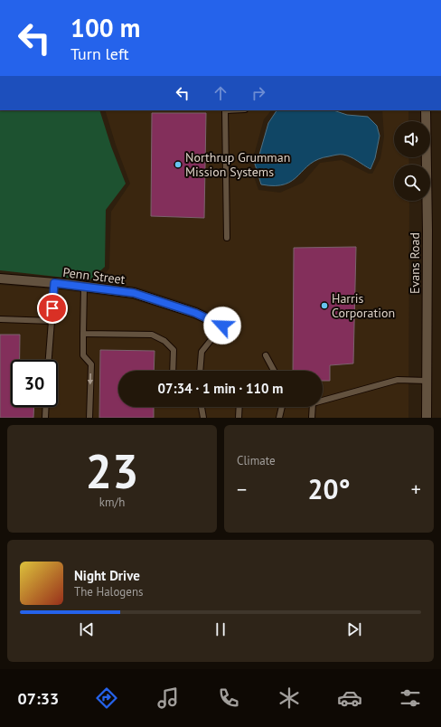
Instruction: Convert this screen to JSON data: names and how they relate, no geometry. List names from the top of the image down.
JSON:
{
  "streets": {
    "street": ["Evans Road", "Penn Street"]
  },
  "places": ["Northrup Grumman Mission Systems", "Harris Corporation"],
  "page": {
    "turn": ["100 m", "Turn left"],
    "limit": "30",
    "trip": "07:34 · 1 min · 110 m",
    "tile": [
      ["23", "km/h"],
      "Climate"
    ],
    "heat": ["−", "20°", "+"],
    "song": ["Night Drive", "The Halogens"],
    "tabs": "07:33"
  }
}
